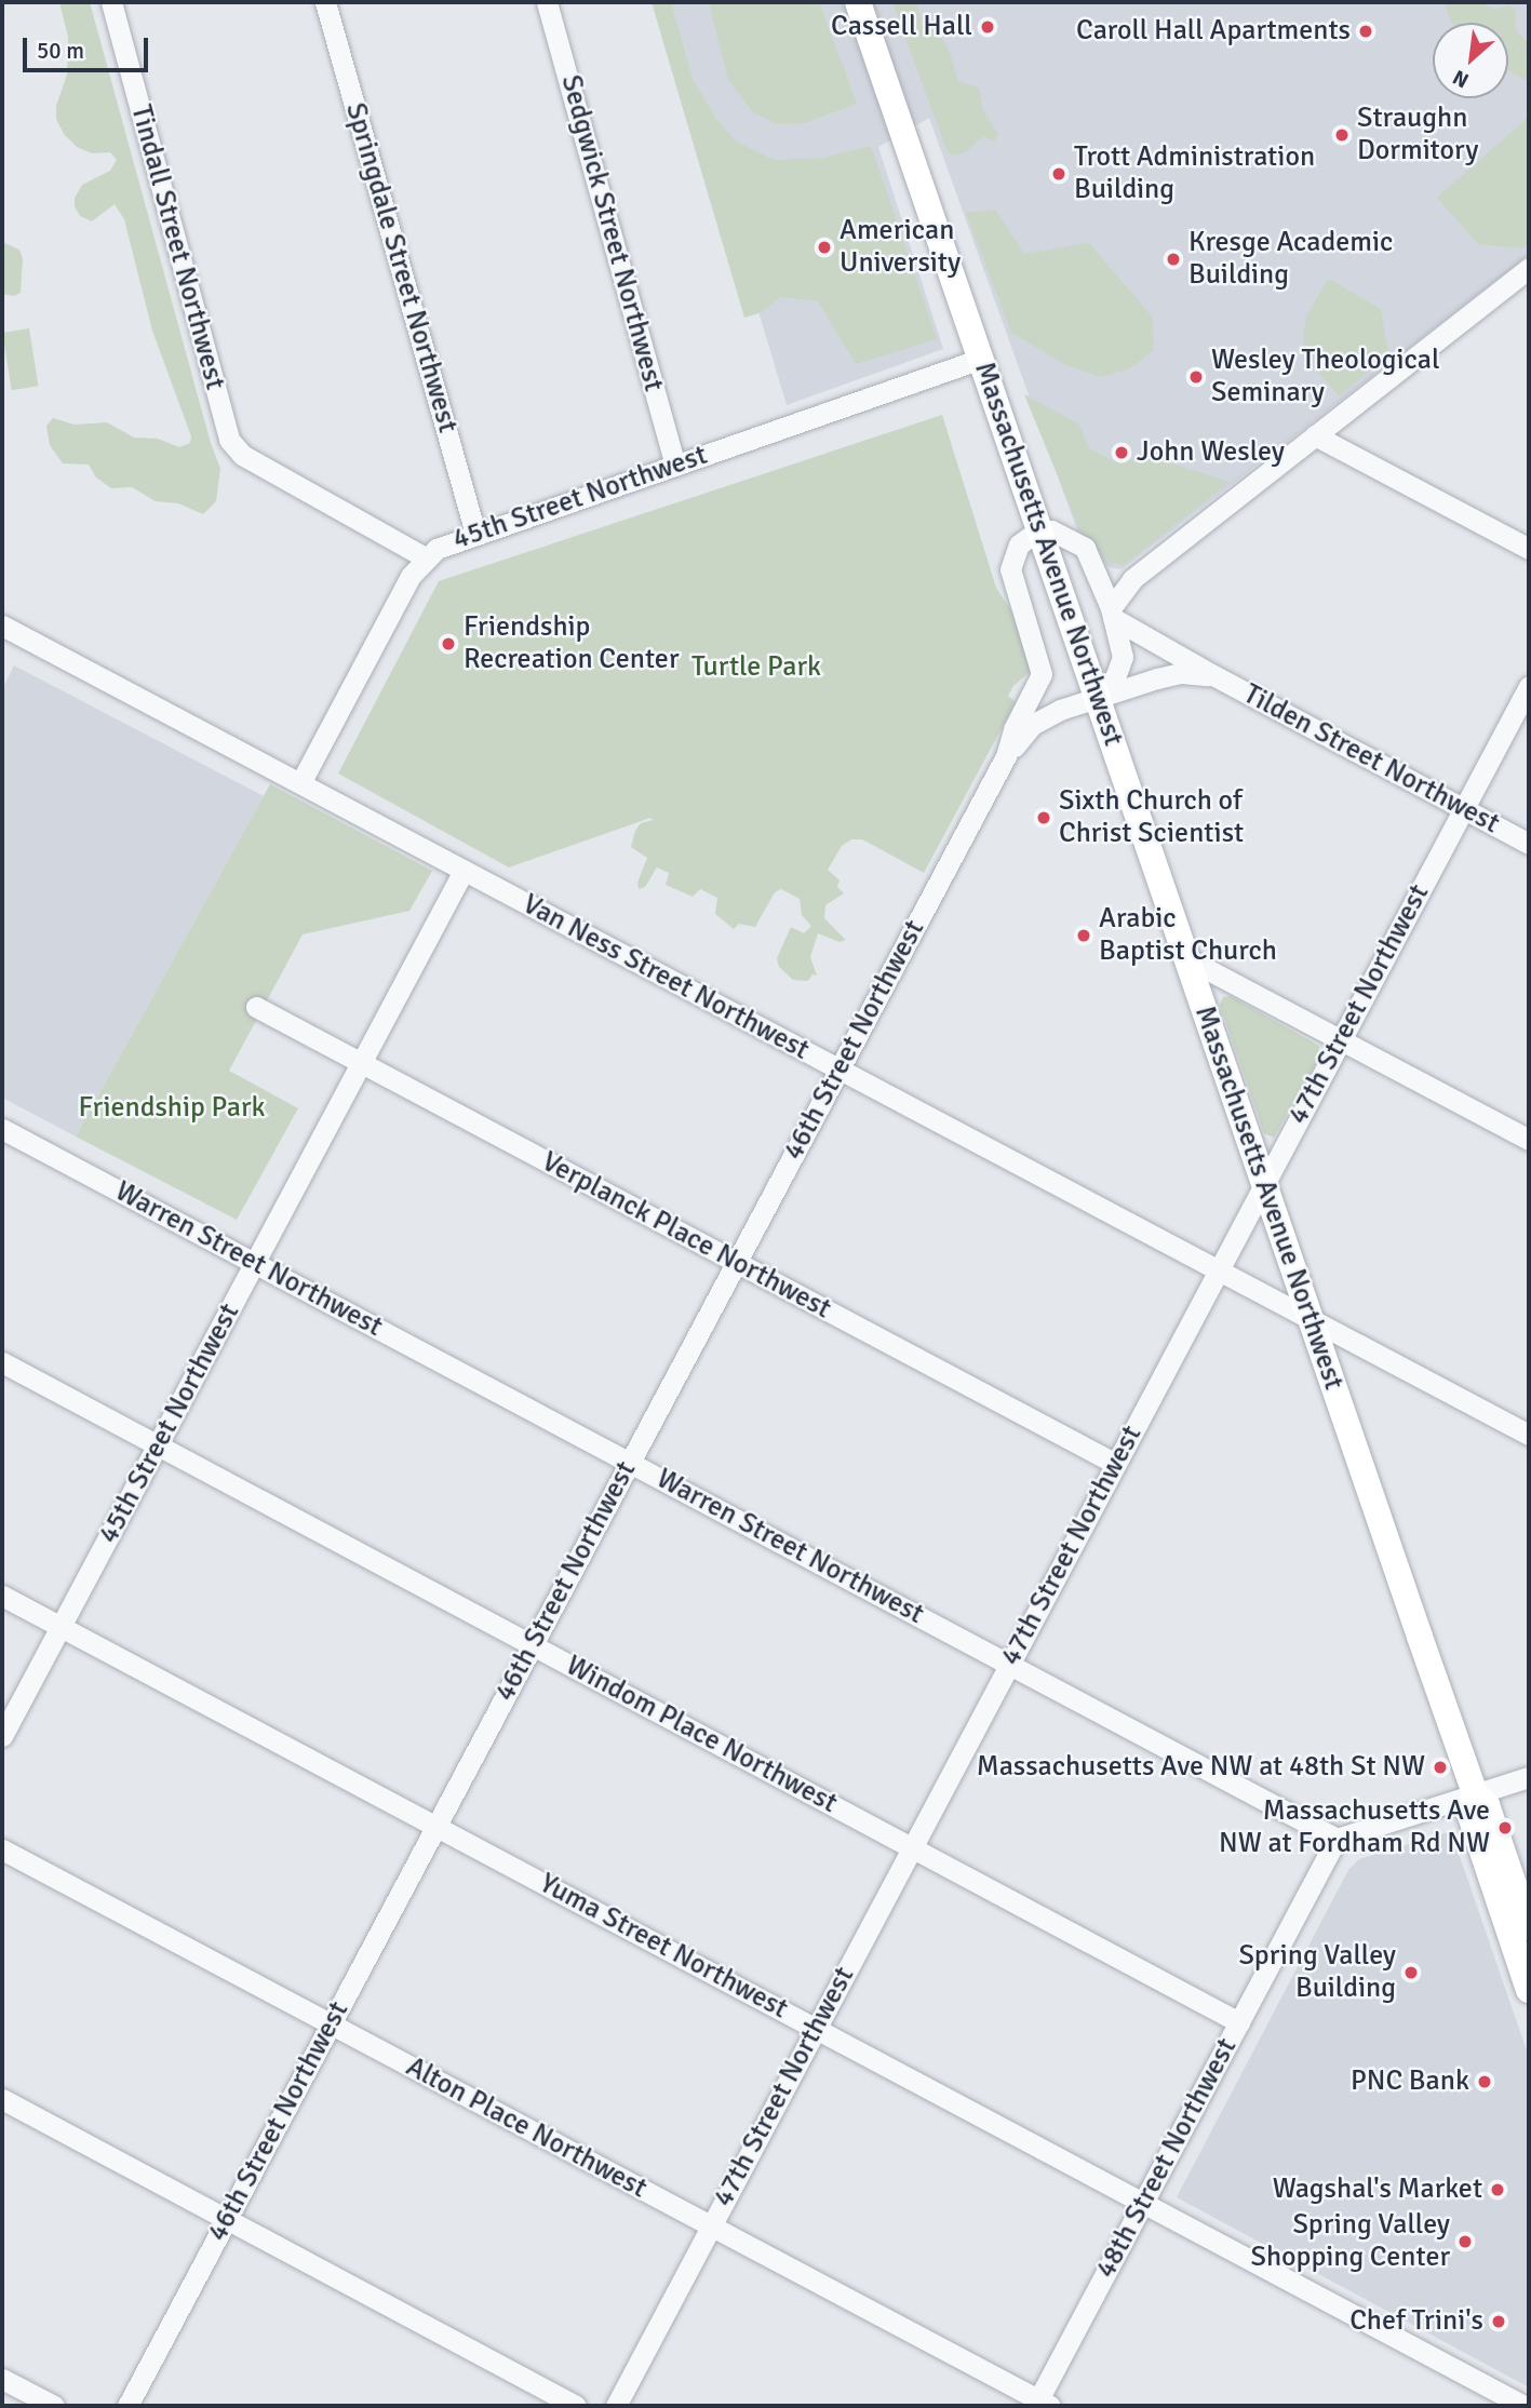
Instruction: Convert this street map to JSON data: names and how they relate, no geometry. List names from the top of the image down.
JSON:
{
  "streets": {
    "main road": ["Massachusetts Avenue Northwest"],
    "street": [
      "Sedgwick Street Northwest",
      "Tindall Street Northwest",
      "Springdale Street Northwest",
      "45th Street Northwest",
      "Tilden Street Northwest",
      "Van Ness Street Northwest",
      "47th Street Northwest",
      "46th Street Northwest",
      "Verplanck Place Northwest",
      "Warren Street Northwest",
      "Windom Place Northwest",
      "Yuma Street Northwest",
      "Alton Place Northwest",
      "48th Street Northwest"
    ]
  },
  "crossings": [
    ["Sedgwick Street Northwest", "45th Street Northwest"],
    ["Tindall Street Northwest", "45th Street Northwest"],
    ["Springdale Street Northwest", "45th Street Northwest"],
    ["45th Street Northwest", "Massachusetts Avenue Northwest"],
    ["45th Street Northwest", "Van Ness Street Northwest"],
    ["45th Street Northwest", "Verplanck Place Northwest"],
    ["45th Street Northwest", "Warren Street Northwest"],
    ["45th Street Northwest", "Windom Place Northwest"],
    ["45th Street Northwest", "Yuma Street Northwest"],
    ["Massachusetts Avenue Northwest", "Tilden Street Northwest"],
    ["Massachusetts Avenue Northwest", "Van Ness Street Northwest"],
    ["Massachusetts Avenue Northwest", "47th Street Northwest"],
    ["Tilden Street Northwest", "47th Street Northwest"],
    ["Tilden Street Northwest", "46th Street Northwest"],
    ["Van Ness Street Northwest", "47th Street Northwest"],
    ["Van Ness Street Northwest", "46th Street Northwest"],
    ["47th Street Northwest", "Verplanck Place Northwest"],
    ["47th Street Northwest", "Warren Street Northwest"],
    ["47th Street Northwest", "Windom Place Northwest"],
    ["47th Street Northwest", "Yuma Street Northwest"],
    ["47th Street Northwest", "Alton Place Northwest"],
    ["46th Street Northwest", "Verplanck Place Northwest"],
    ["46th Street Northwest", "Warren Street Northwest"],
    ["46th Street Northwest", "Windom Place Northwest"],
    ["46th Street Northwest", "Yuma Street Northwest"],
    ["46th Street Northwest", "Alton Place Northwest"],
    ["Warren Street Northwest", "48th Street Northwest"],
    ["Windom Place Northwest", "48th Street Northwest"],
    ["Yuma Street Northwest", "48th Street Northwest"],
    ["Alton Place Northwest", "48th Street Northwest"]
  ],
  "parks": ["Turtle Park", "Friendship Park"],
  "places": [
    "Cassell Hall",
    "Caroll Hall Apartments",
    "Straughn Dormitory",
    "Trott Administration Building",
    "American University",
    "Kresge Academic Building",
    "Wesley Theological Seminary",
    "John Wesley",
    "Friendship Recreation Center",
    "Sixth Church of Christ Scientist",
    "Arabic Baptist Church",
    "Massachusetts Ave NW at 48th St NW",
    "Massachusetts Ave NW at Fordham Rd NW",
    "Spring Valley Building",
    "PNC Bank",
    "Wagshal's Market",
    "Spring Valley Shopping Center",
    "Chef Trini's"
  ],
  "scale_bar": "50 m",
  "north": "bottom left"
}
